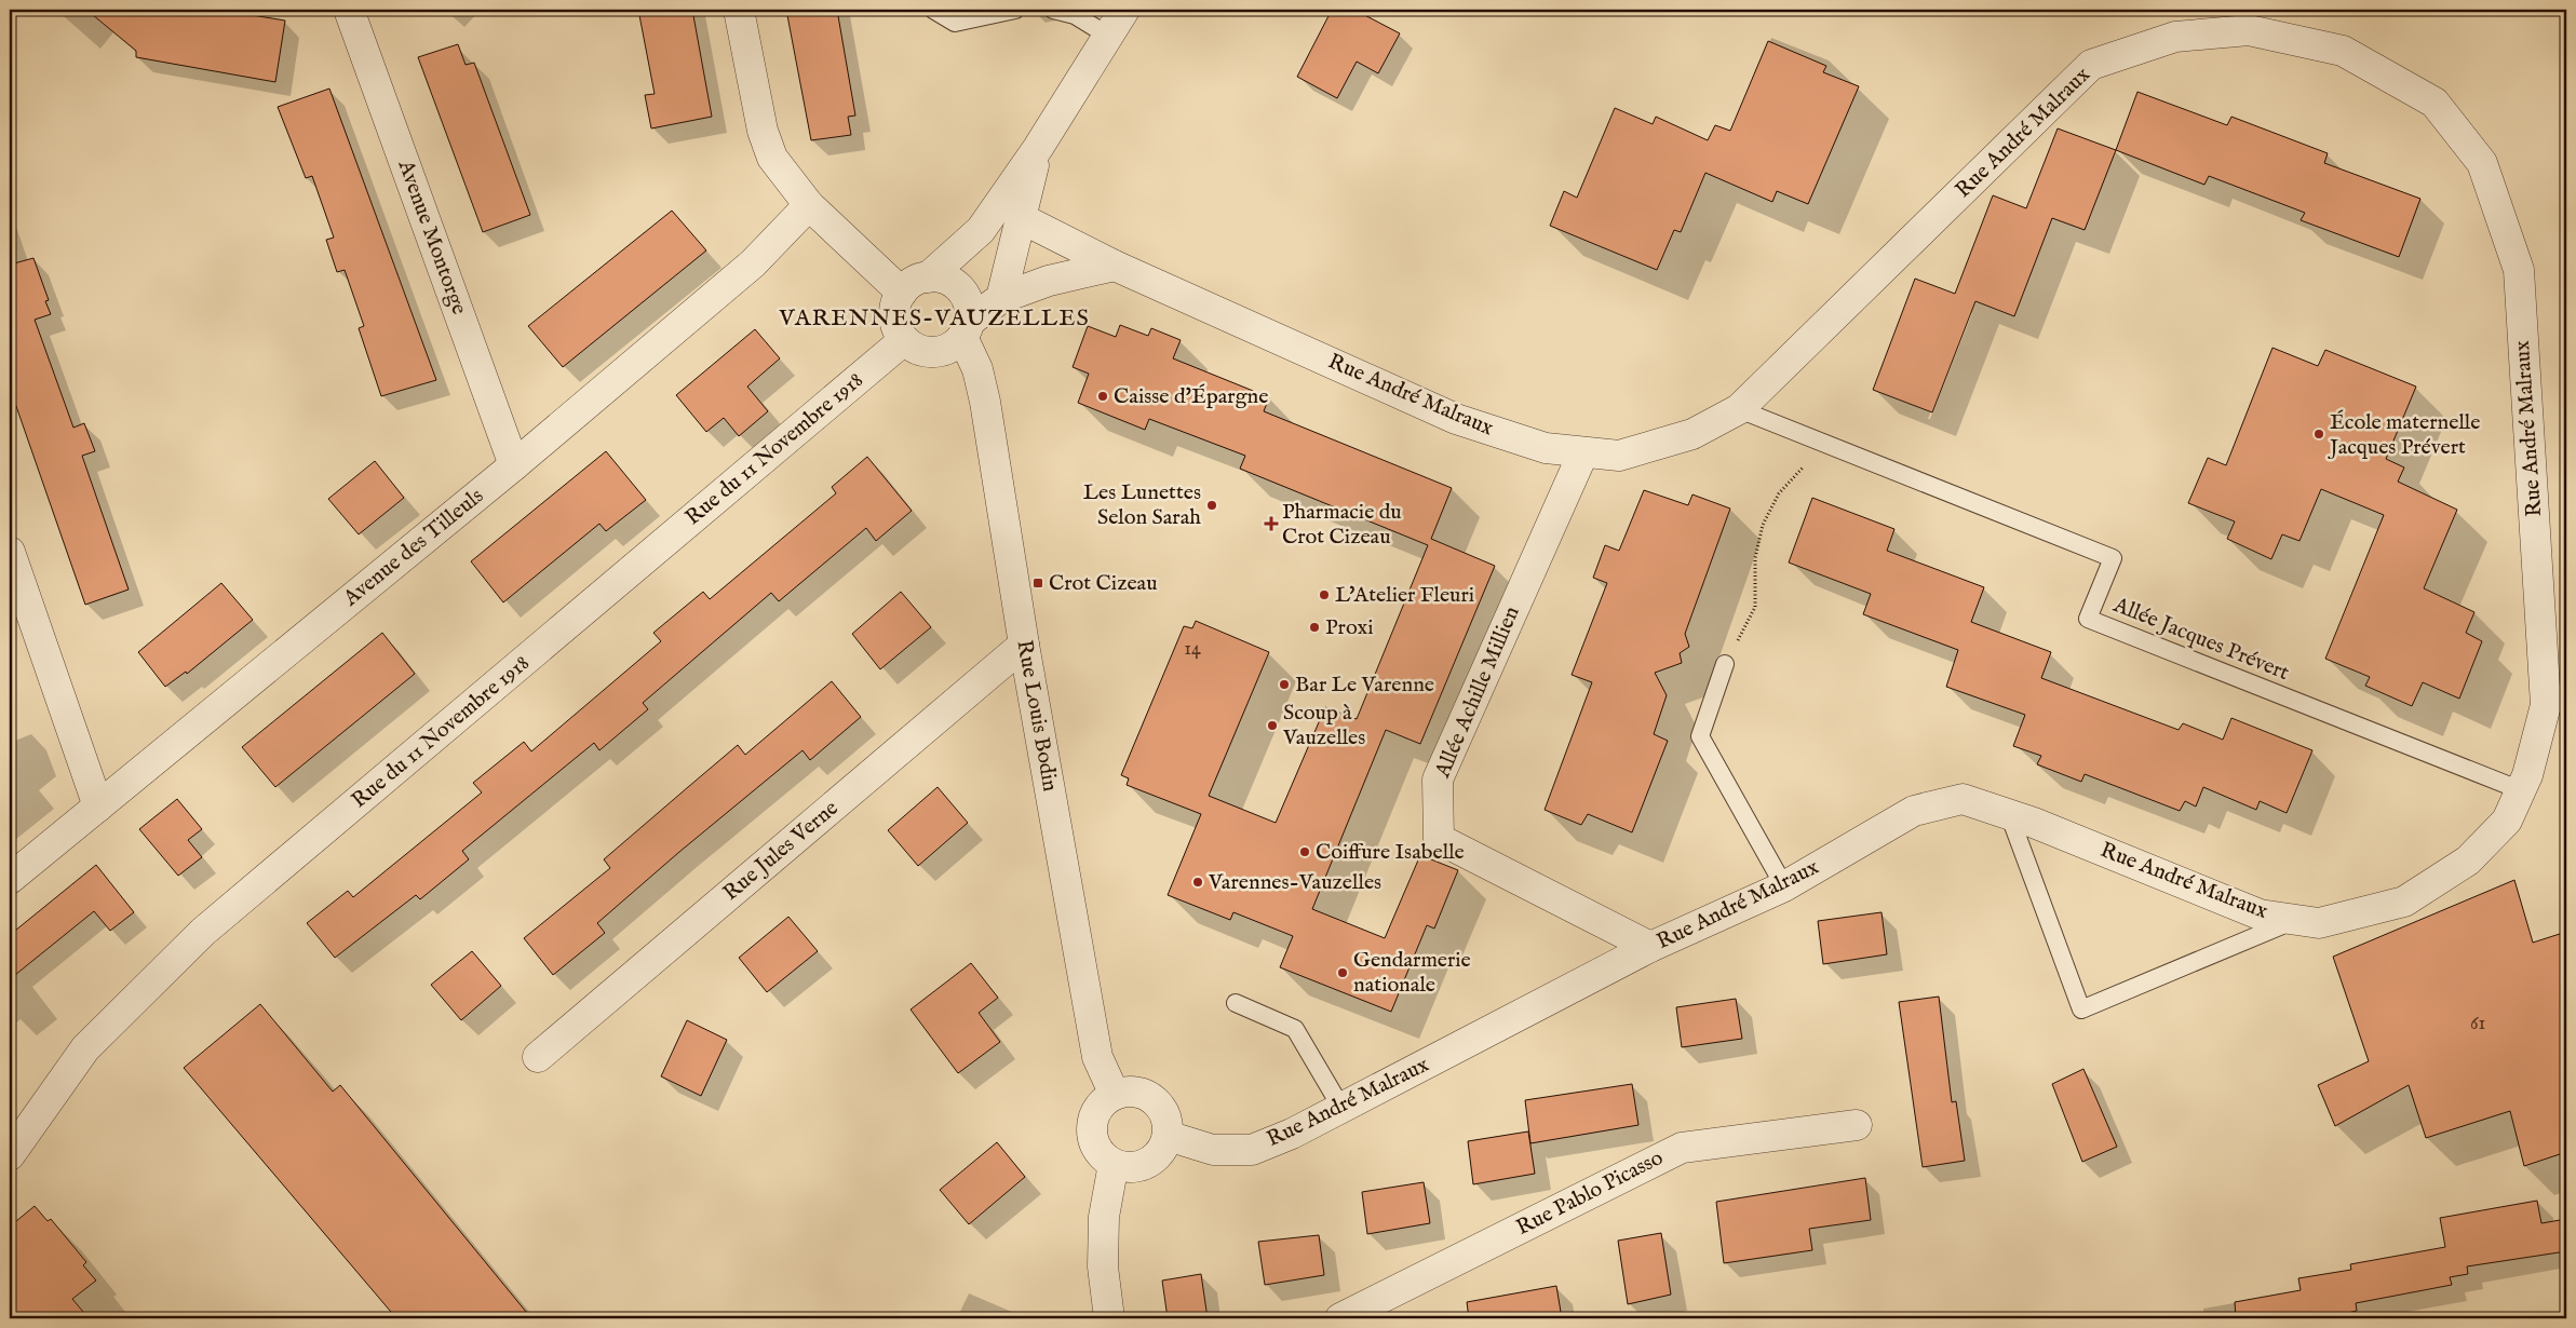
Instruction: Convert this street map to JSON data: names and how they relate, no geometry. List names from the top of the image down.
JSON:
{
  "streets": {
    "street": [
      "Rue André Malraux",
      "Avenue Montorge",
      "Rue du 11 Novembre 1918",
      "Avenue des Tilleuls",
      "Allée Achille Millien",
      "Rue Louis Bodin",
      "Rue Jules Verne",
      "Rue Pablo Picasso"
    ],
    "lane": ["Allée Jacques Prévert"]
  },
  "crossings": [
    ["Rue André Malraux", "Allée Jacques Prévert"],
    ["Rue André Malraux", "Allée Achille Millien"],
    ["Rue André Malraux", "Rue Louis Bodin"],
    ["Avenue Montorge", "Avenue des Tilleuls"],
    ["Rue du 11 Novembre 1918", "Rue Louis Bodin"],
    ["Rue Louis Bodin", "Rue Jules Verne"]
  ],
  "districts": ["VARENNES-VAUZELLES"],
  "places": {
    "other": [
      "Caisse d'Épargne",
      "École maternelle Jacques Prévert",
      "Les Lunettes Selon Sarah",
      "L'Atelier Fleuri",
      "Proxi",
      "Bar Le Varenne",
      "Scoup à Vauzelles",
      "Coiffure Isabelle",
      "Varennes-Vauzelles",
      "Gendarmerie nationale"
    ],
    "health": ["Pharmacie du Crot Cizeau"],
    "transit": ["Crot Cizeau"]
  },
  "house_numbers": ["14", "61"]
}
